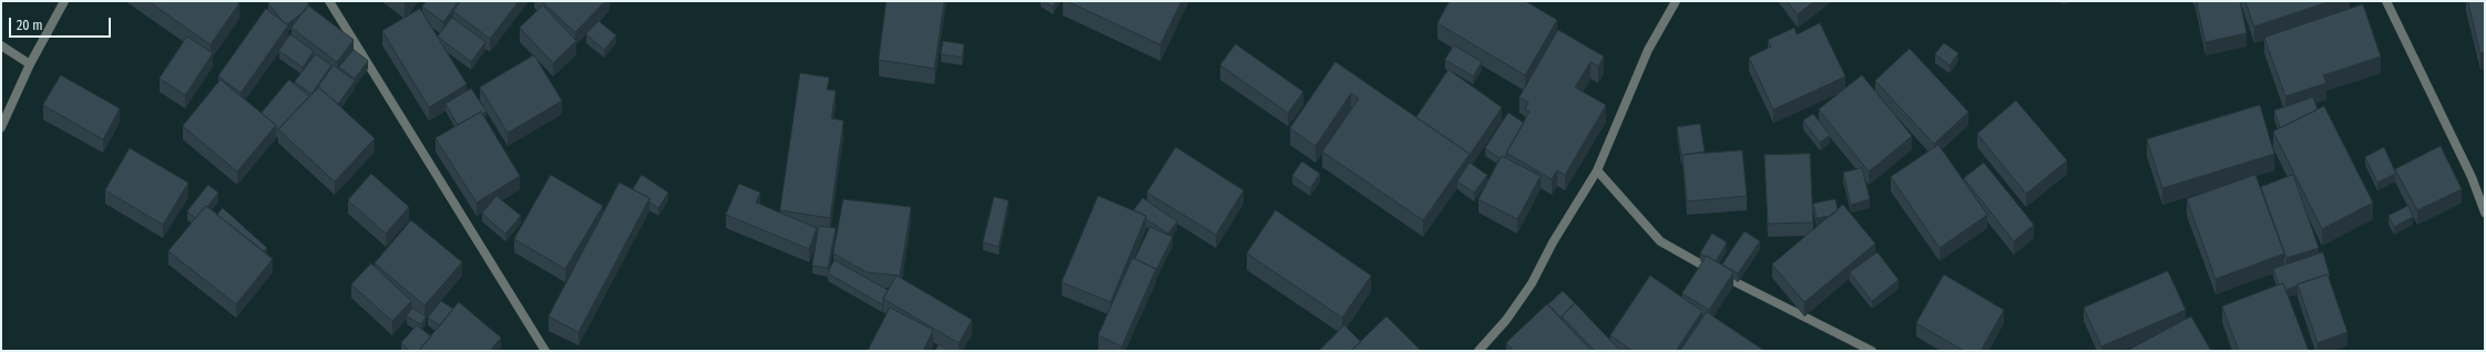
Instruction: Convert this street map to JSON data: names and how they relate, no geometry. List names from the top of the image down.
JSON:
{
  "scale_bar": "20 m"
}
